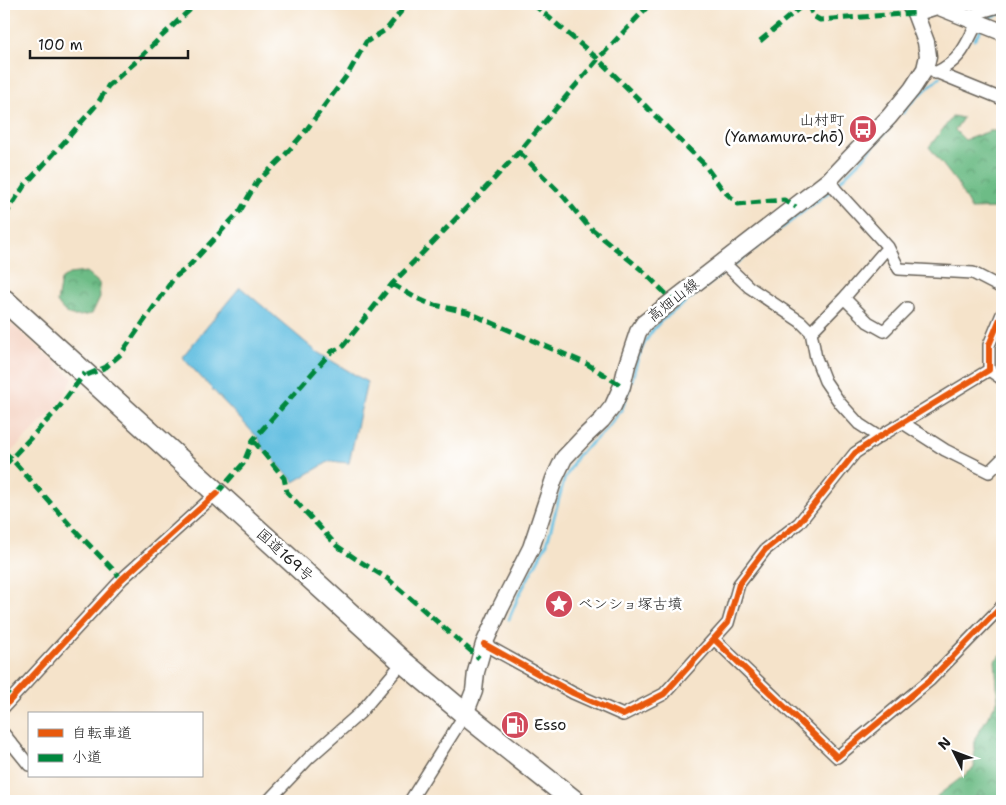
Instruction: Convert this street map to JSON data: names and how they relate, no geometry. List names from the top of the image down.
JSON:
{
  "streets": {
    "highway": ["国道169号"],
    "main road": ["高畑山線"]
  },
  "crossings": [
    ["高畑山線", "国道169号"]
  ],
  "places": {
    "bus stop": ["山村町 (Yamamura-chō)"],
    "place": ["ベンショ塚古墳"],
    "fuel station": ["Esso"]
  },
  "legend": ["自転車道", "小道"],
  "scale_bar": "100 m",
  "north": "top left"
}
